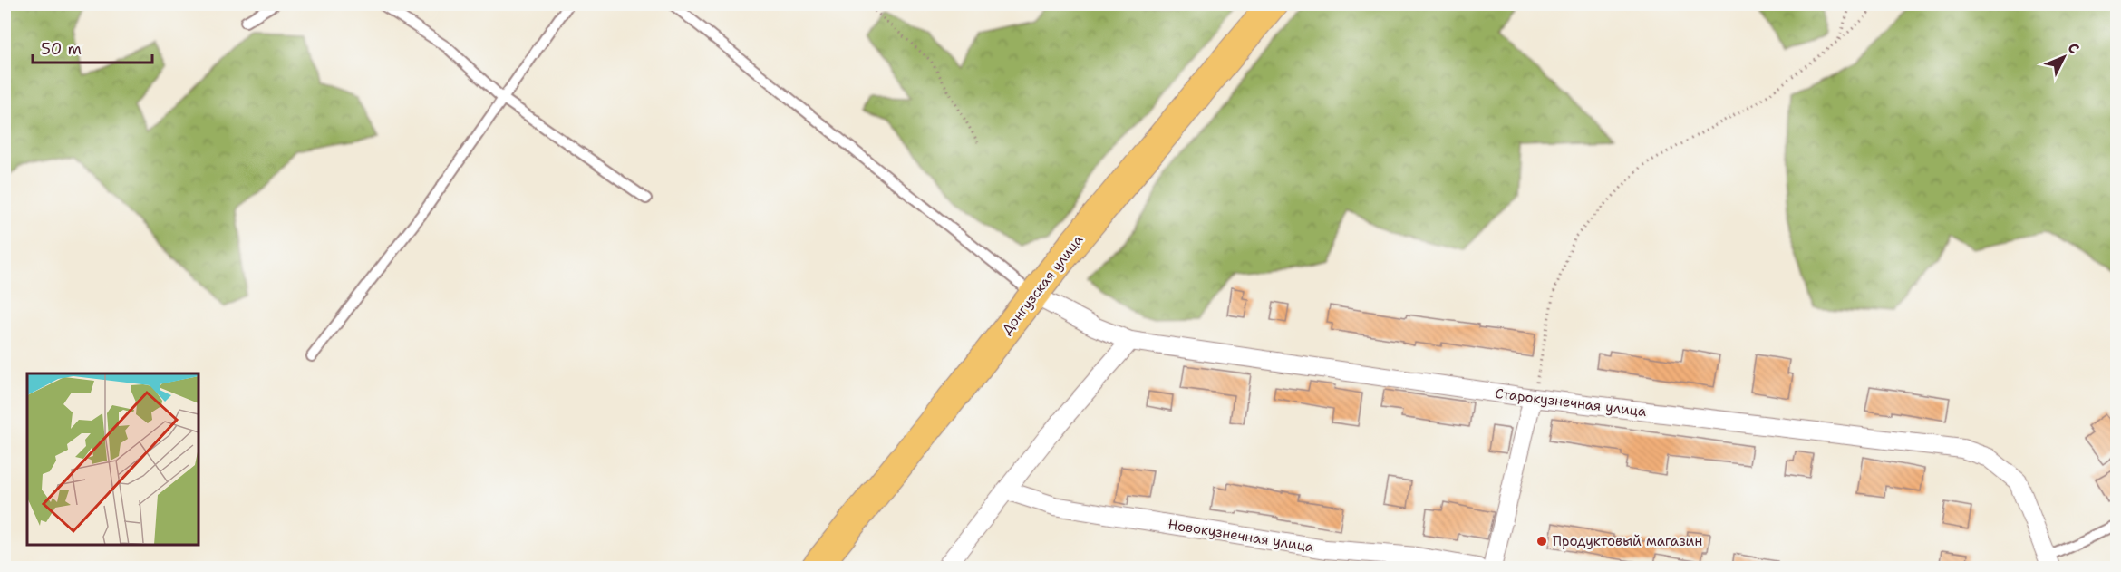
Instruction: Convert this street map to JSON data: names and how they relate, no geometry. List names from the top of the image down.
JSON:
{
  "streets": {
    "main road": ["Донгузская улица"],
    "street": ["Старокузнечная улица", "Новокузнечная улица"]
  },
  "crossings": [
    ["Донгузская улица", "Старокузнечная улица"]
  ],
  "places": ["Продуктовый магазин"],
  "scale_bar": "50 m",
  "north": "top right"
}
